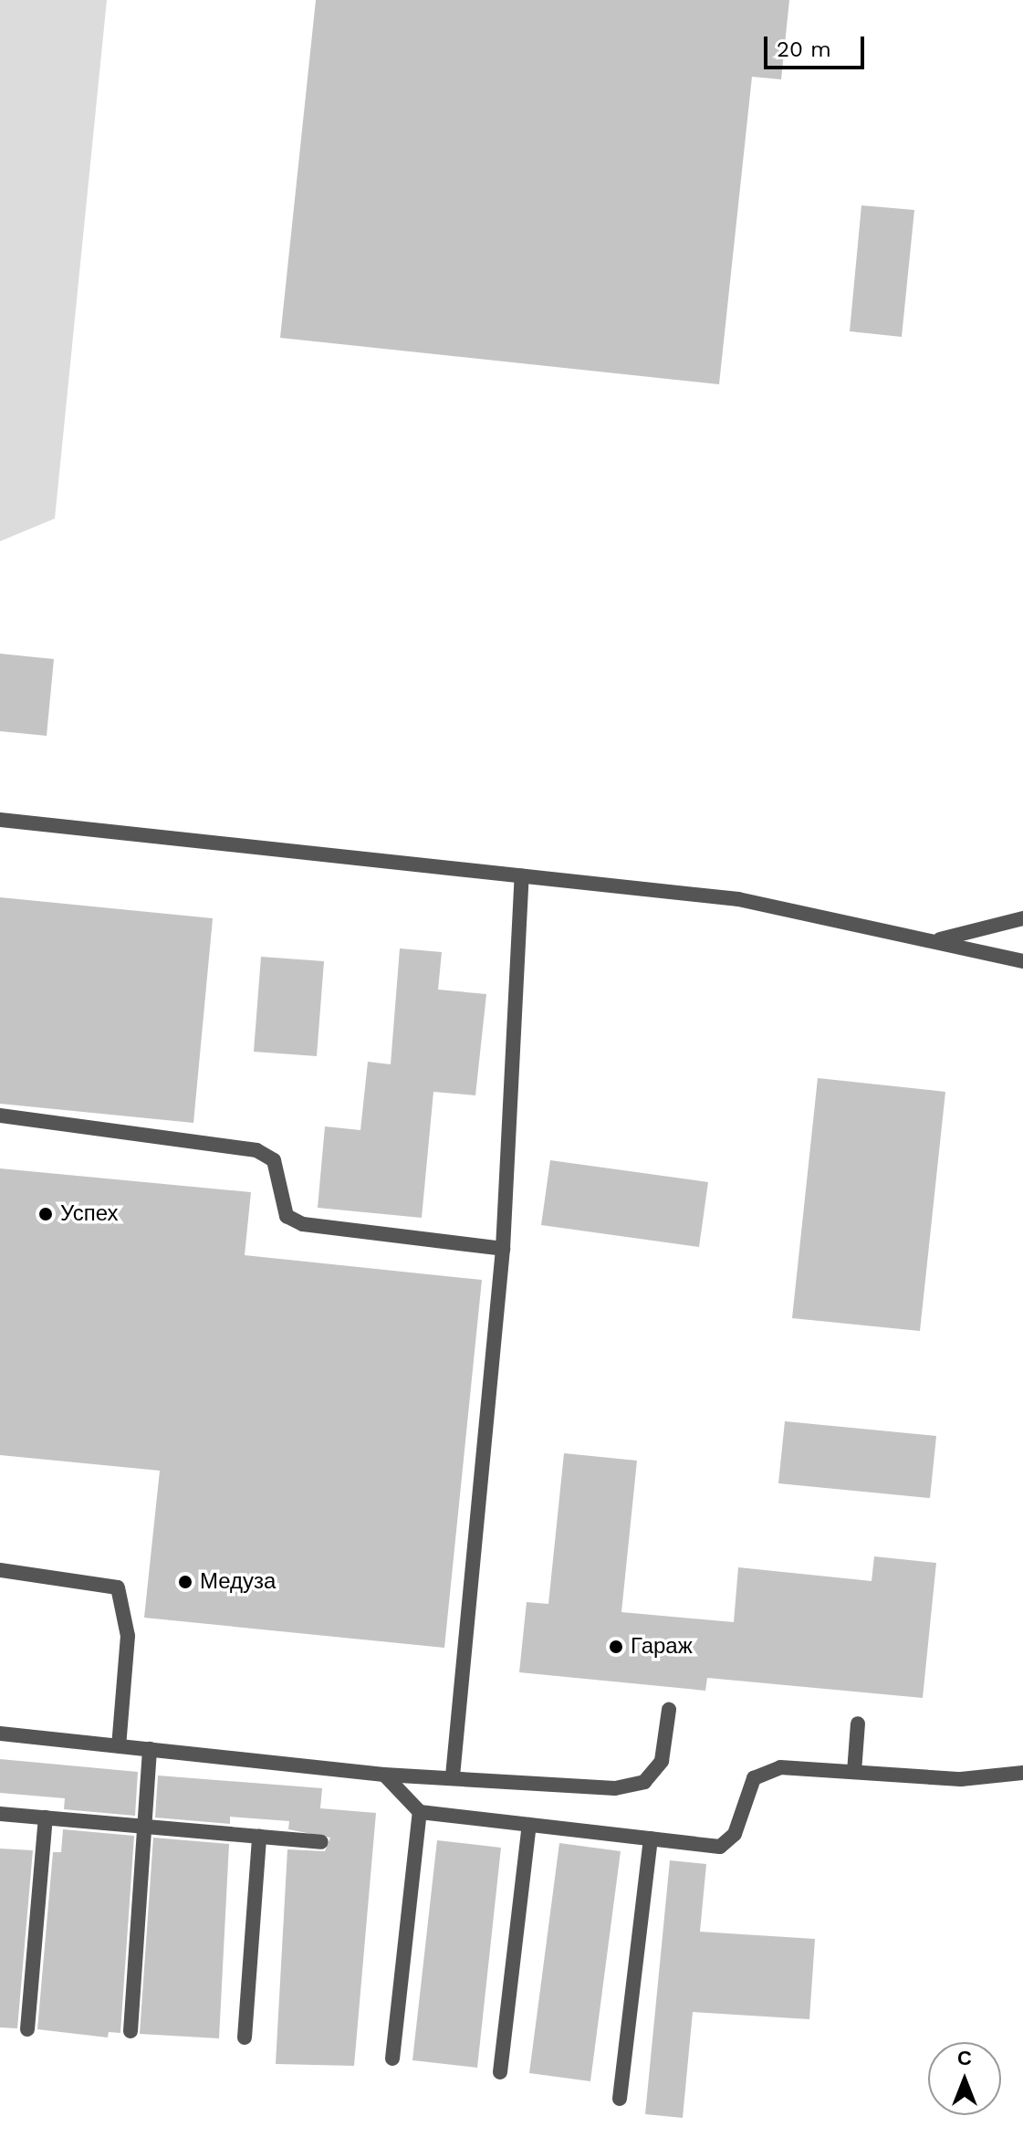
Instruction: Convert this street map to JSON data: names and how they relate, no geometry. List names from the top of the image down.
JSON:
{
  "places": ["Успех", "Медуза", "Гараж"],
  "scale_bar": "20 m",
  "north": "top"
}
